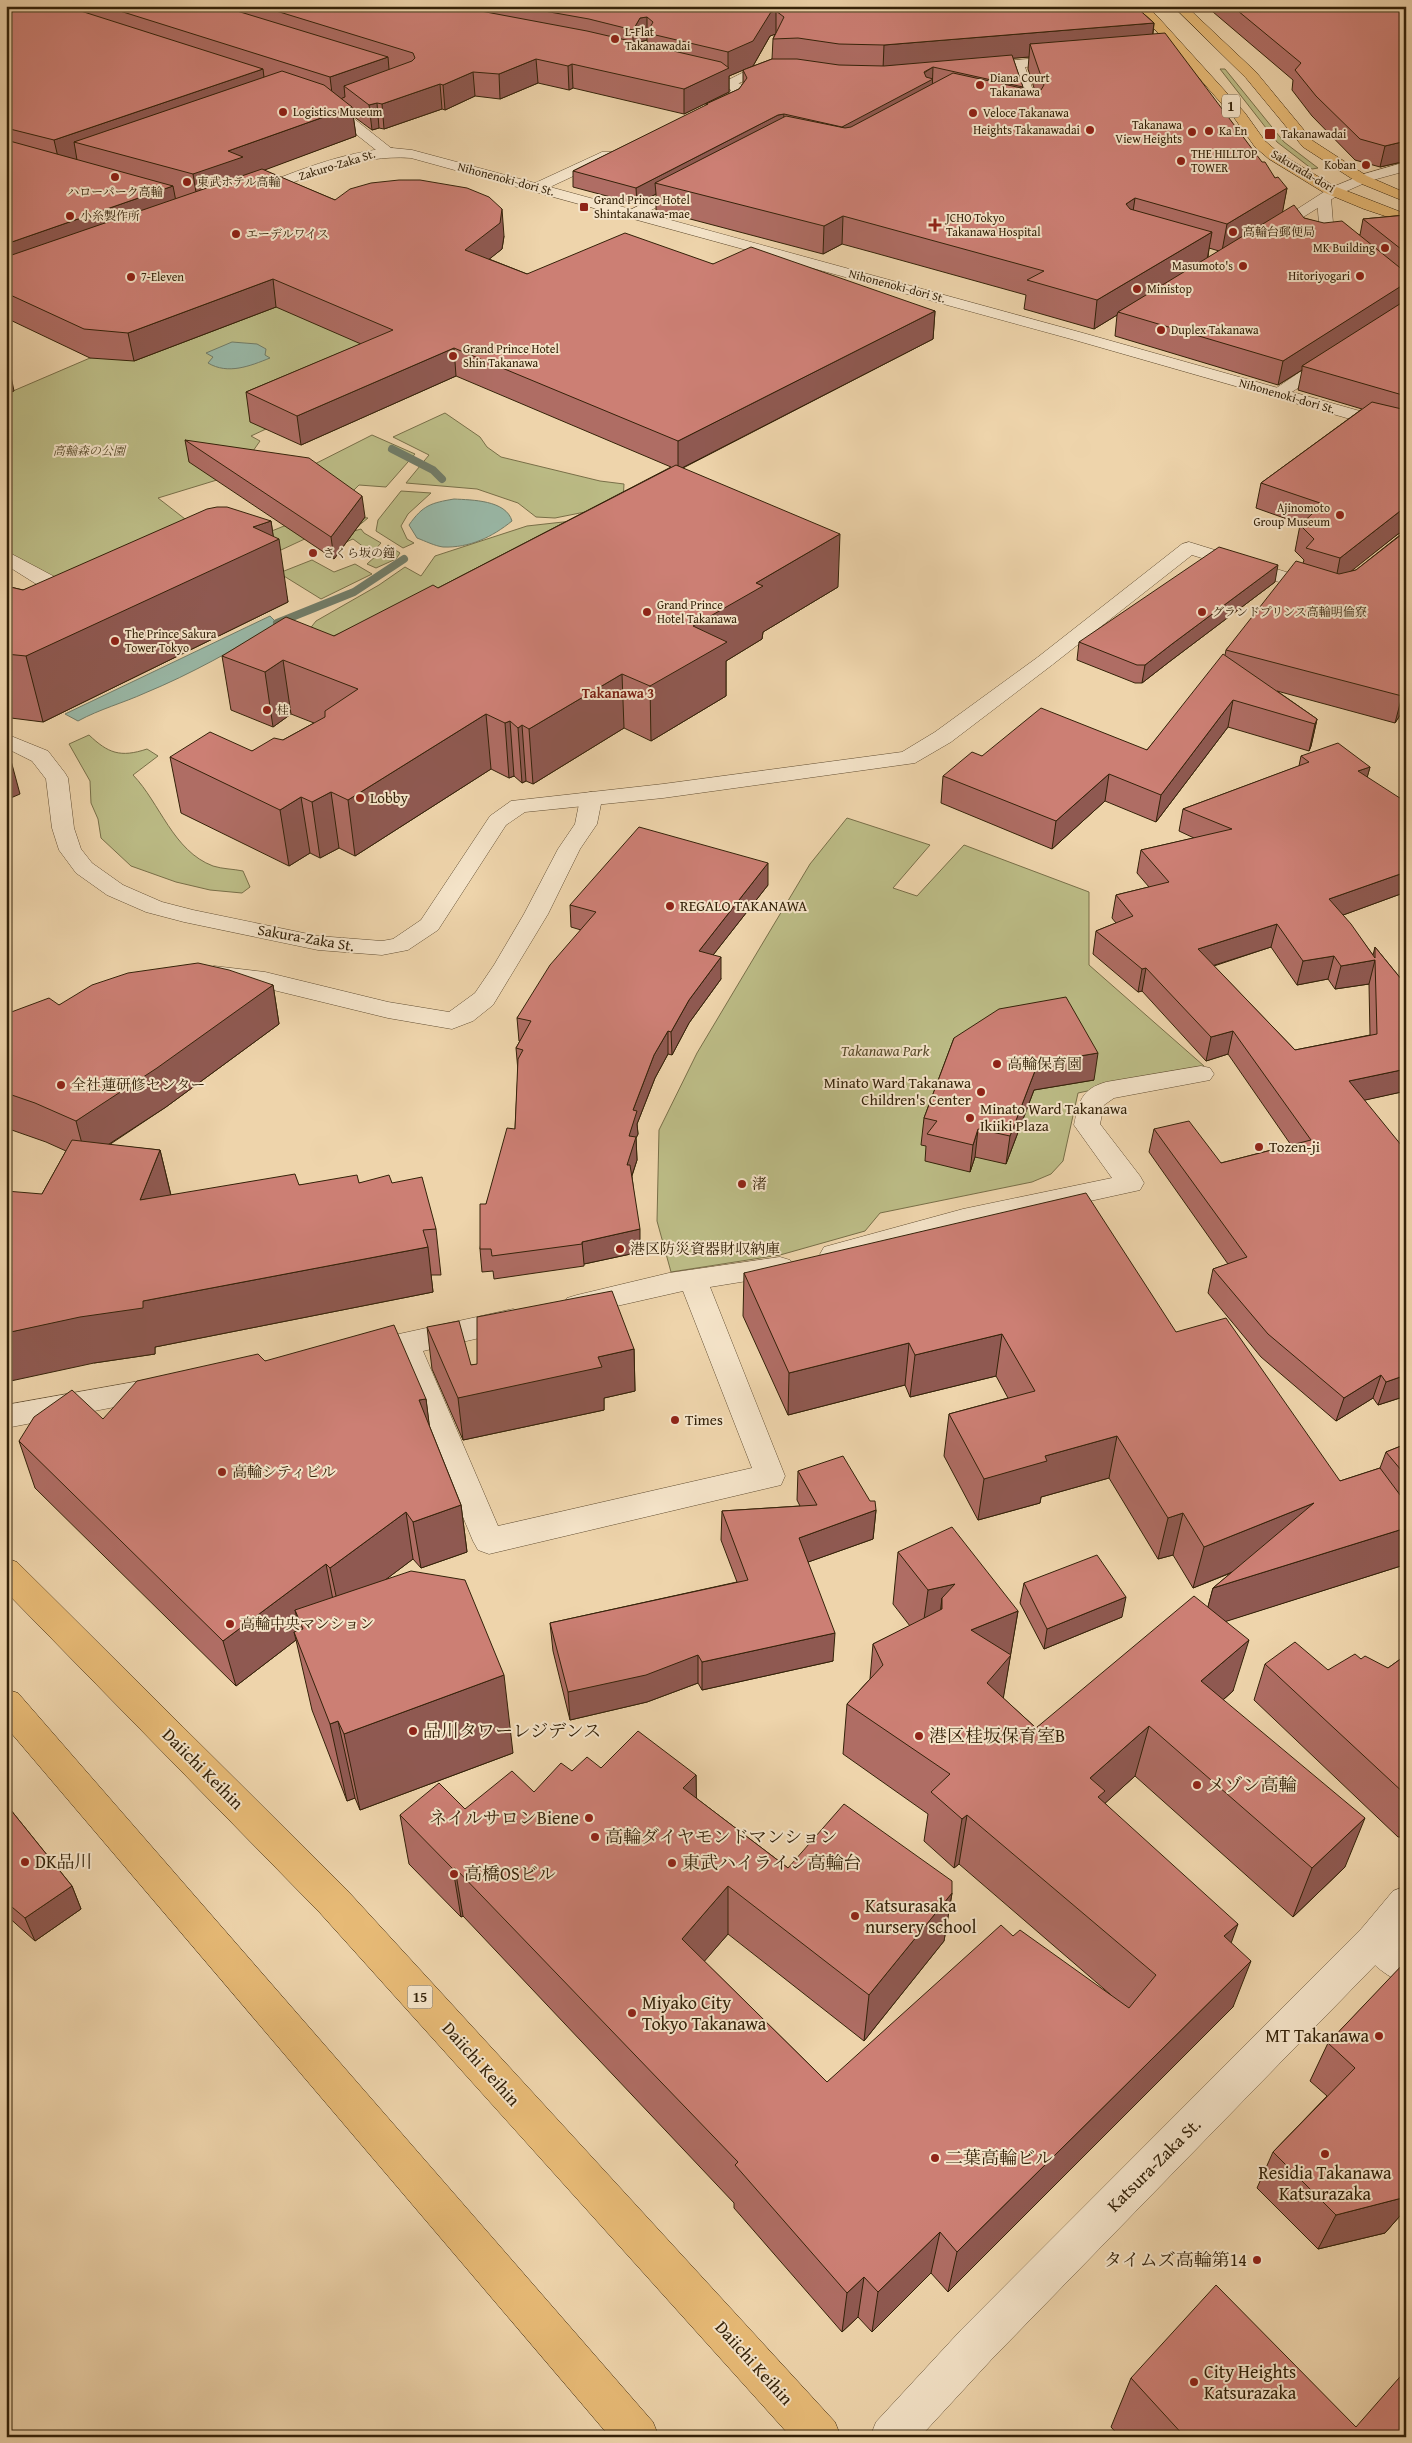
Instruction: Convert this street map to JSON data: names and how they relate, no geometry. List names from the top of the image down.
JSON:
{
  "streets": {
    "highway": [
      "1",
      "Sakurada-dori",
      "Daiichi Keihin",
      "15"
    ],
    "street": [
      "Zakuro-Zaka St.",
      "Nihonenoki-dori St.",
      "Sakura-Zaka St.",
      "Katsura-Zaka St."
    ]
  },
  "crossings": [
    ["Zakuro-Zaka St.", "Nihonenoki-dori St."]
  ],
  "districts": ["Takanawa 3"],
  "parks": ["高輪森の公園", "Takanawa Park"],
  "places": {
    "other": [
      "L-Flat Takanawadai",
      "Diana Court Takanawa",
      "Logistics Museum",
      "Veloce Takanawa",
      "Heights Takanawadai",
      "Ka En",
      "Takanawa View Heights",
      "THE HILLTOP TOWER",
      "Koban",
      "ハローパーク高輪",
      "東武ホテル高輪",
      "小糸製作所",
      "高輪台郵便局",
      "エーデルワイス",
      "MK Building",
      "Masumoto's",
      "Hitoriyogari",
      "7-Eleven",
      "Ministop",
      "Duplex Takanawa",
      "Grand Prince Hotel Shin Takanawa",
      "Ajinomoto Group Museum",
      "さくら坂の鐘",
      "Grand Prince Hotel Takanawa",
      "グランドプリンス高輪明倫寮",
      "The Prince Sakura Tower Tokyo",
      "桂",
      "Lobby",
      "REGALO TAKANAWA",
      "高輪保育園",
      "全社蓮研修センター",
      "Minato Ward Takanawa Children's Center",
      "Minato Ward Takanawa Ikiiki Plaza",
      "Tozen-ji",
      "渚",
      "港区防災資器財収納庫",
      "Times",
      "高輪シティビル",
      "高輪中央マンション",
      "品川タワーレジデンス",
      "港区桂坂保育室B",
      "メゾン高輪",
      "ネイルサロンBiene",
      "高輪ダイヤモンドマンション",
      "DK品川",
      "東武ハイライン高輪台",
      "高橋OSビル",
      "Katsurasaka nursery school",
      "Miyako City Tokyo Takanawa",
      "MT Takanawa",
      "Residia Takanawa Katsurazaka",
      "二葉高輪ビル",
      "タイムズ高輪第14",
      "City Heights Katsurazaka"
    ],
    "transit": ["Takanawadai", "Grand Prince Hotel Shintakanawa-mae"],
    "health": ["JCHO Tokyo Takanawa Hospital"]
  }
}
